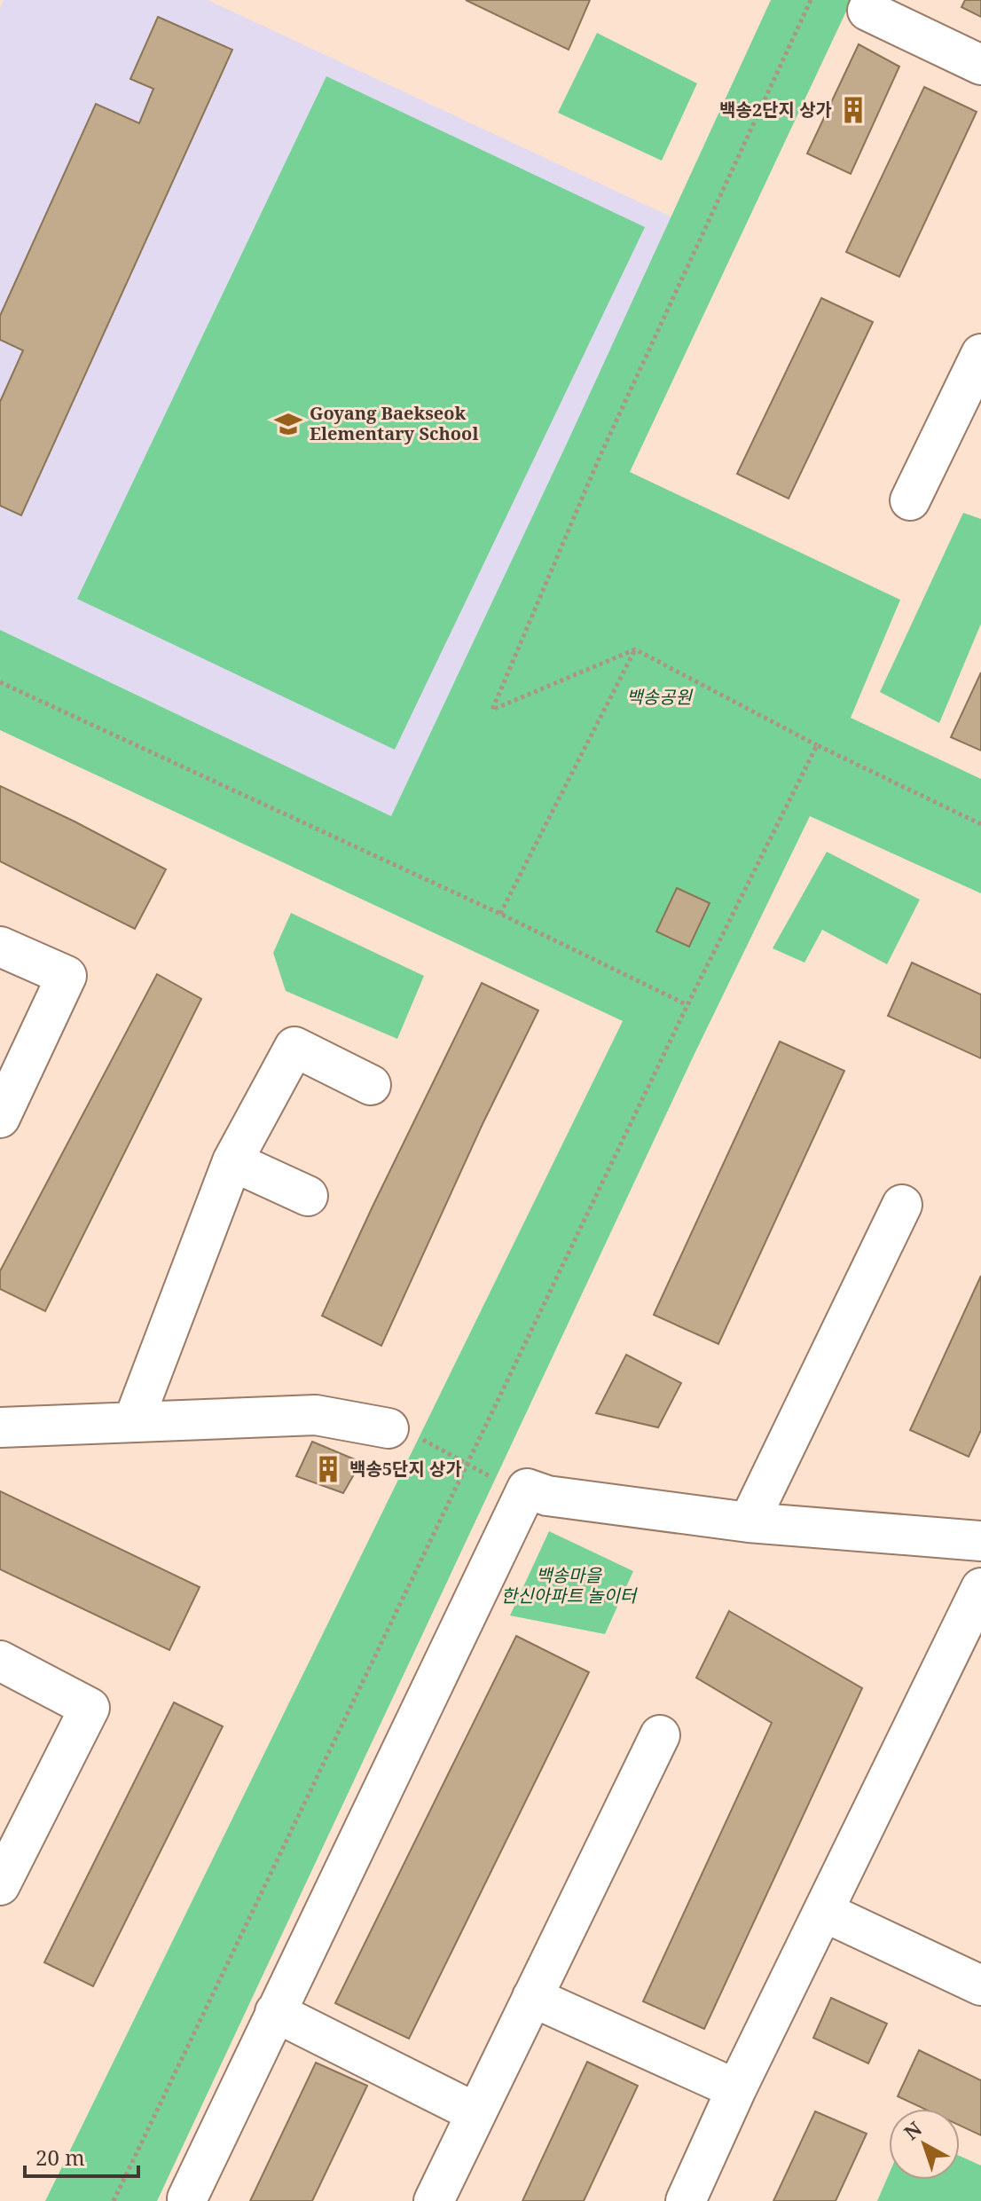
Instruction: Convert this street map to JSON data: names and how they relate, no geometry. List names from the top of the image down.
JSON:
{
  "parks": ["백송공원", "백송마을 한신아파트 놀이터"],
  "places": {
    "building": ["백송2단지 상가", "백송5단지 상가"],
    "school or university": ["Goyang Baekseok Elementary School"]
  },
  "scale_bar": "20 m",
  "north": "top left"
}
